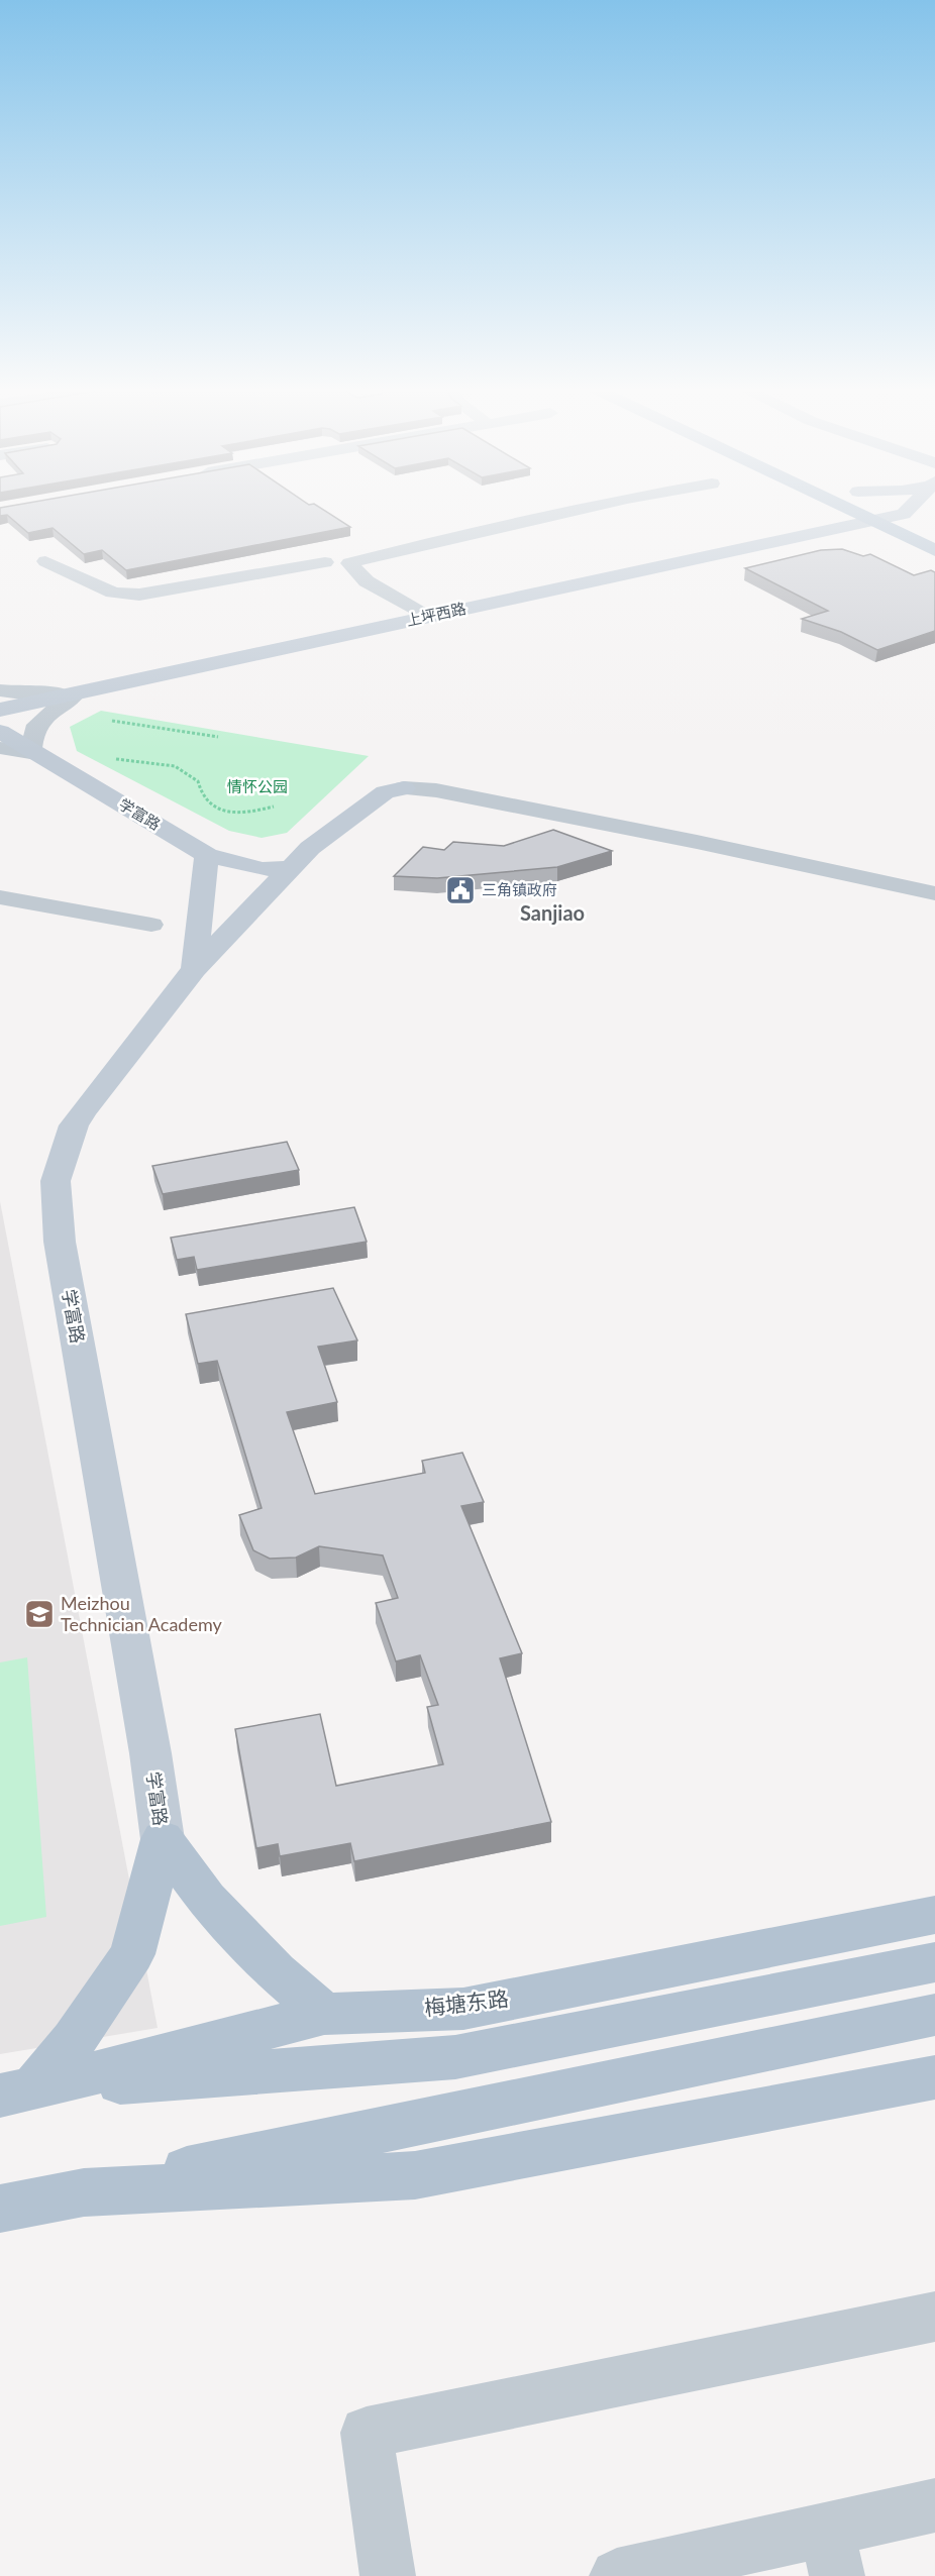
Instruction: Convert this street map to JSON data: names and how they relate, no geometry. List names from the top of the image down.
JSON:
{
  "streets": {
    "main road": ["梅塘东路"],
    "street": ["上坪西路", "学富路"]
  },
  "districts": ["Sanjiao"],
  "parks": ["情怀公园"],
  "places": {
    "public building": ["三角镇政府"],
    "school or university": ["Meizhou Technician Academy"]
  }
}
